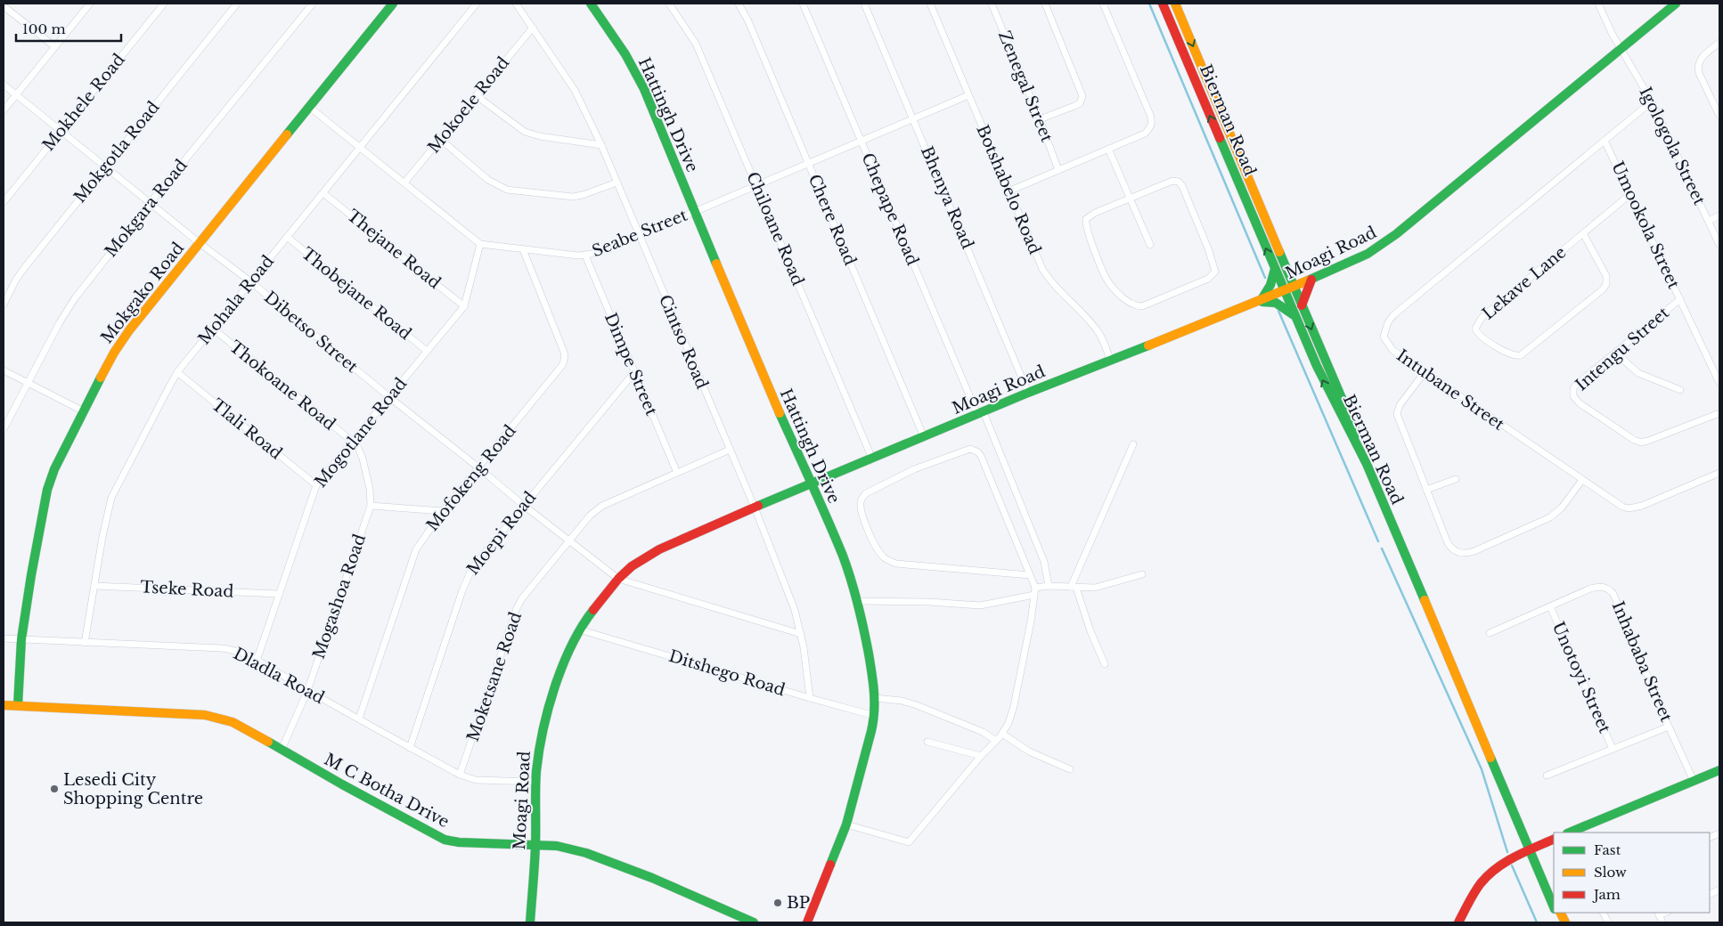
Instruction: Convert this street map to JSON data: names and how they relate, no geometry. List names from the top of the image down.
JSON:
{
  "streets": {
    "street": [
      "Zenegal Street",
      "Mokhele Road",
      "Mokoele Road",
      "Hattingh Drive",
      "Bierman Road",
      "Igologola Street",
      "Mokgotla Road",
      "Botshabelo Road",
      "Bhenya Road",
      "Mokgara Road",
      "Chepape Road",
      "Chere Road",
      "Umookola Street",
      "Chiloane Road",
      "Seabe Street",
      "Thejane Road",
      "Moagi Road",
      "Lekave Lane",
      "Mokgako Road",
      "Thobejane Road",
      "Mohala Road",
      "Dibetso Street",
      "Cintso Road",
      "Intengu Street",
      "Dimpe Street",
      "Thokoane Road",
      "Intubane Street",
      "Tlali Road",
      "Mogotlane Road",
      "Mofokeng Road",
      "Moepi Road",
      "Tseke Road",
      "Mogashoa Road",
      "Inhababa Street",
      "Ditshego Road",
      "Dladla Road",
      "Moketsane Road",
      "Unotoyi Street",
      "M C Botha Drive"
    ]
  },
  "crossings": [
    ["Mokhele Road", "Dibetso Street"],
    ["Mokoele Road", "Cintso Road"],
    ["Hattingh Drive", "Seabe Street"],
    ["Hattingh Drive", "Moagi Road"],
    ["Hattingh Drive", "Ditshego Road"],
    ["Bierman Road", "Moagi Road"],
    ["Igologola Street", "Moagi Road"],
    ["Igologola Street", "Intubane Street"],
    ["Mokgotla Road", "Dibetso Street"],
    ["Botshabelo Road", "Seabe Street"],
    ["Botshabelo Road", "Moagi Road"],
    ["Bhenya Road", "Seabe Street"],
    ["Bhenya Road", "Moagi Road"],
    ["Mokgara Road", "Dibetso Street"],
    ["Chepape Road", "Seabe Street"],
    ["Chepape Road", "Moagi Road"],
    ["Chere Road", "Seabe Street"],
    ["Chere Road", "Moagi Road"],
    ["Umookola Street", "Lekave Lane"],
    ["Umookola Street", "Intengu Street"],
    ["Umookola Street", "Intubane Street"],
    ["Chiloane Road", "Seabe Street"],
    ["Chiloane Road", "Moagi Road"],
    ["Seabe Street", "Cintso Road"],
    ["Seabe Street", "Dimpe Street"],
    ["Seabe Street", "Mogotlane Road"],
    ["Seabe Street", "Mofokeng Road"],
    ["Thejane Road", "Mohala Road"],
    ["Thejane Road", "Mogotlane Road"],
    ["Moagi Road", "Dibetso Street"],
    ["Moagi Road", "Cintso Road"],
    ["Moagi Road", "Ditshego Road"],
    ["Moagi Road", "Dladla Road"],
    ["Moagi Road", "M C Botha Drive"],
    ["Mokgako Road", "Dibetso Street"],
    ["Mokgako Road", "Dladla Road"],
    ["Mokgako Road", "M C Botha Drive"],
    ["Thobejane Road", "Mohala Road"],
    ["Thobejane Road", "Mogotlane Road"],
    ["Mohala Road", "Dibetso Street"],
    ["Mohala Road", "Thokoane Road"],
    ["Mohala Road", "Tlali Road"],
    ["Mohala Road", "Tseke Road"],
    ["Mohala Road", "Dladla Road"],
    ["Dibetso Street", "Mogotlane Road"],
    ["Dibetso Street", "Mofokeng Road"],
    ["Dibetso Street", "Moepi Road"],
    ["Dibetso Street", "Moketsane Road"],
    ["Cintso Road", "Ditshego Road"],
    ["Cintso Road", "Moketsane Road"],
    ["Dimpe Street", "Moepi Road"],
    ["Dimpe Street", "Moketsane Road"],
    ["Thokoane Road", "Mogotlane Road"],
    ["Thokoane Road", "Mogashoa Road"],
    ["Tlali Road", "Mogotlane Road"],
    ["Mogotlane Road", "Tseke Road"],
    ["Mogotlane Road", "Mogashoa Road"],
    ["Mogotlane Road", "Dladla Road"],
    ["Mofokeng Road", "Dladla Road"],
    ["Moepi Road", "Dladla Road"],
    ["Mogashoa Road", "Dladla Road"],
    ["Mogashoa Road", "M C Botha Drive"],
    ["Inhababa Street", "Unotoyi Street"],
    ["Dladla Road", "Moketsane Road"]
  ],
  "places": ["Lesedi City Shopping Centre", "BP"],
  "legend": ["Fast", "Slow", "Jam"],
  "scale_bar": "100 m"
}
